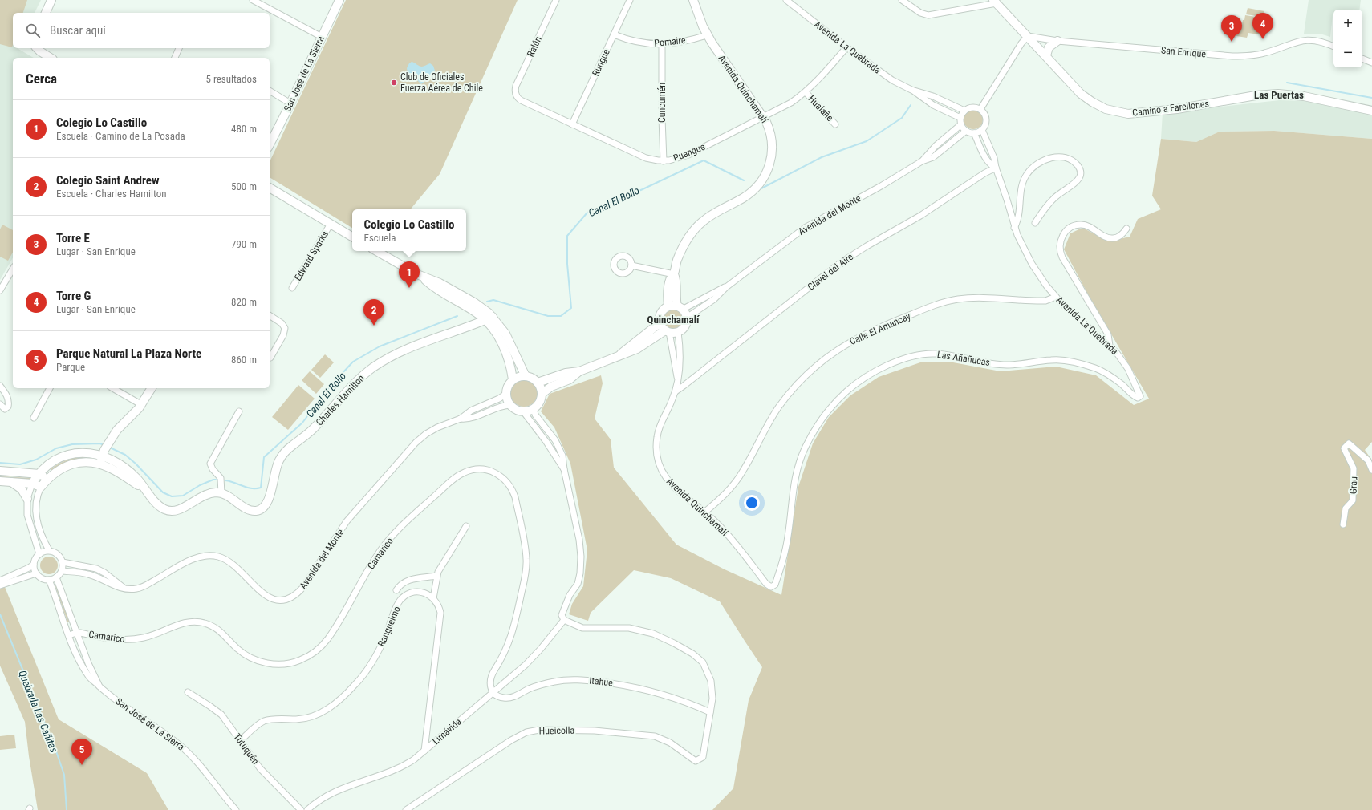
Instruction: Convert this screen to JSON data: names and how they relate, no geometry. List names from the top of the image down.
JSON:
{
  "streets": {
    "street": [
      "Pomaire",
      "Ralún",
      "Avenida La Quebrada",
      "San Enrique",
      "Rungue",
      "San José de La Sierra",
      "Avenida Quinchamalí",
      "Cuncumén",
      "Hualañe",
      "Camino a Farellones",
      "Puangue",
      "Avenida del Monte",
      "Edward Sparks",
      "Clavel del Aire",
      "Calle El Amancay",
      "Las Añañucas",
      "Charles Hamilton",
      "Grau",
      "Camarico",
      "Ranguelmo",
      "Itahue",
      "Hueicolla",
      "Limávida",
      "Tutuquén"
    ]
  },
  "crossings": [
    ["Pomaire", "Rungue"],
    ["Pomaire", "Avenida Quinchamalí"],
    ["Pomaire", "Cuncumén"],
    ["Ralún", "Puangue"],
    ["Avenida La Quebrada", "Puangue"],
    ["Avenida La Quebrada", "Avenida del Monte"],
    ["Avenida La Quebrada", "Clavel del Aire"],
    ["Avenida La Quebrada", "Calle El Amancay"],
    ["Avenida La Quebrada", "Las Añañucas"],
    ["San Enrique", "Camino a Farellones"],
    ["Rungue", "Puangue"],
    ["San José de La Sierra", "Avenida del Monte"],
    ["San José de La Sierra", "Camarico"],
    ["Avenida Quinchamalí", "Puangue"],
    ["Avenida Quinchamalí", "Avenida del Monte"],
    ["Avenida Quinchamalí", "Clavel del Aire"],
    ["Avenida Quinchamalí", "Calle El Amancay"],
    ["Avenida Quinchamalí", "Las Añañucas"],
    ["Cuncumén", "Puangue"],
    ["Hualañe", "Puangue"],
    ["Camarico", "Itahue"],
    ["Camarico", "Limávida"],
    ["Ranguelmo", "Tutuquén"],
    ["Itahue", "Hueicolla"],
    ["Itahue", "Limávida"]
  ],
  "districts": ["Las Puertas", "Quinchamalí"],
  "water": ["Canal El Bollo", "Quebrada Las Cañitas"],
  "places": ["Club de Oficiales Fuerza Aérea de Chile"],
  "page": {
    "map_buttons": ["+", "−"],
    "pins": [
      "4",
      "3",
      "1",
      "2",
      "5"
    ],
    "search": "Buscar aquí",
    "heading": ["Cerca", "5 resultados"],
    "list": [
      {
        "mark": "1",
        "name": "Colegio Lo Castillo",
        "note": "Escuela · Camino de La Posada",
        "value": "480 m"
      },
      {
        "mark": "2",
        "name": "Colegio Saint Andrew",
        "note": "Escuela · Charles Hamilton",
        "value": "500 m"
      },
      {
        "mark": "3",
        "name": "Torre E",
        "note": "Lugar · San Enrique",
        "value": "790 m"
      },
      {
        "mark": "4",
        "name": "Torre G",
        "note": "Lugar · San Enrique",
        "value": "820 m"
      },
      {
        "mark": "5",
        "name": "Parque Natural La Plaza Norte",
        "note": "Parque",
        "value": "860 m"
      }
    ],
    "popup": ["Colegio Lo Castillo", "Escuela"]
  }
}
